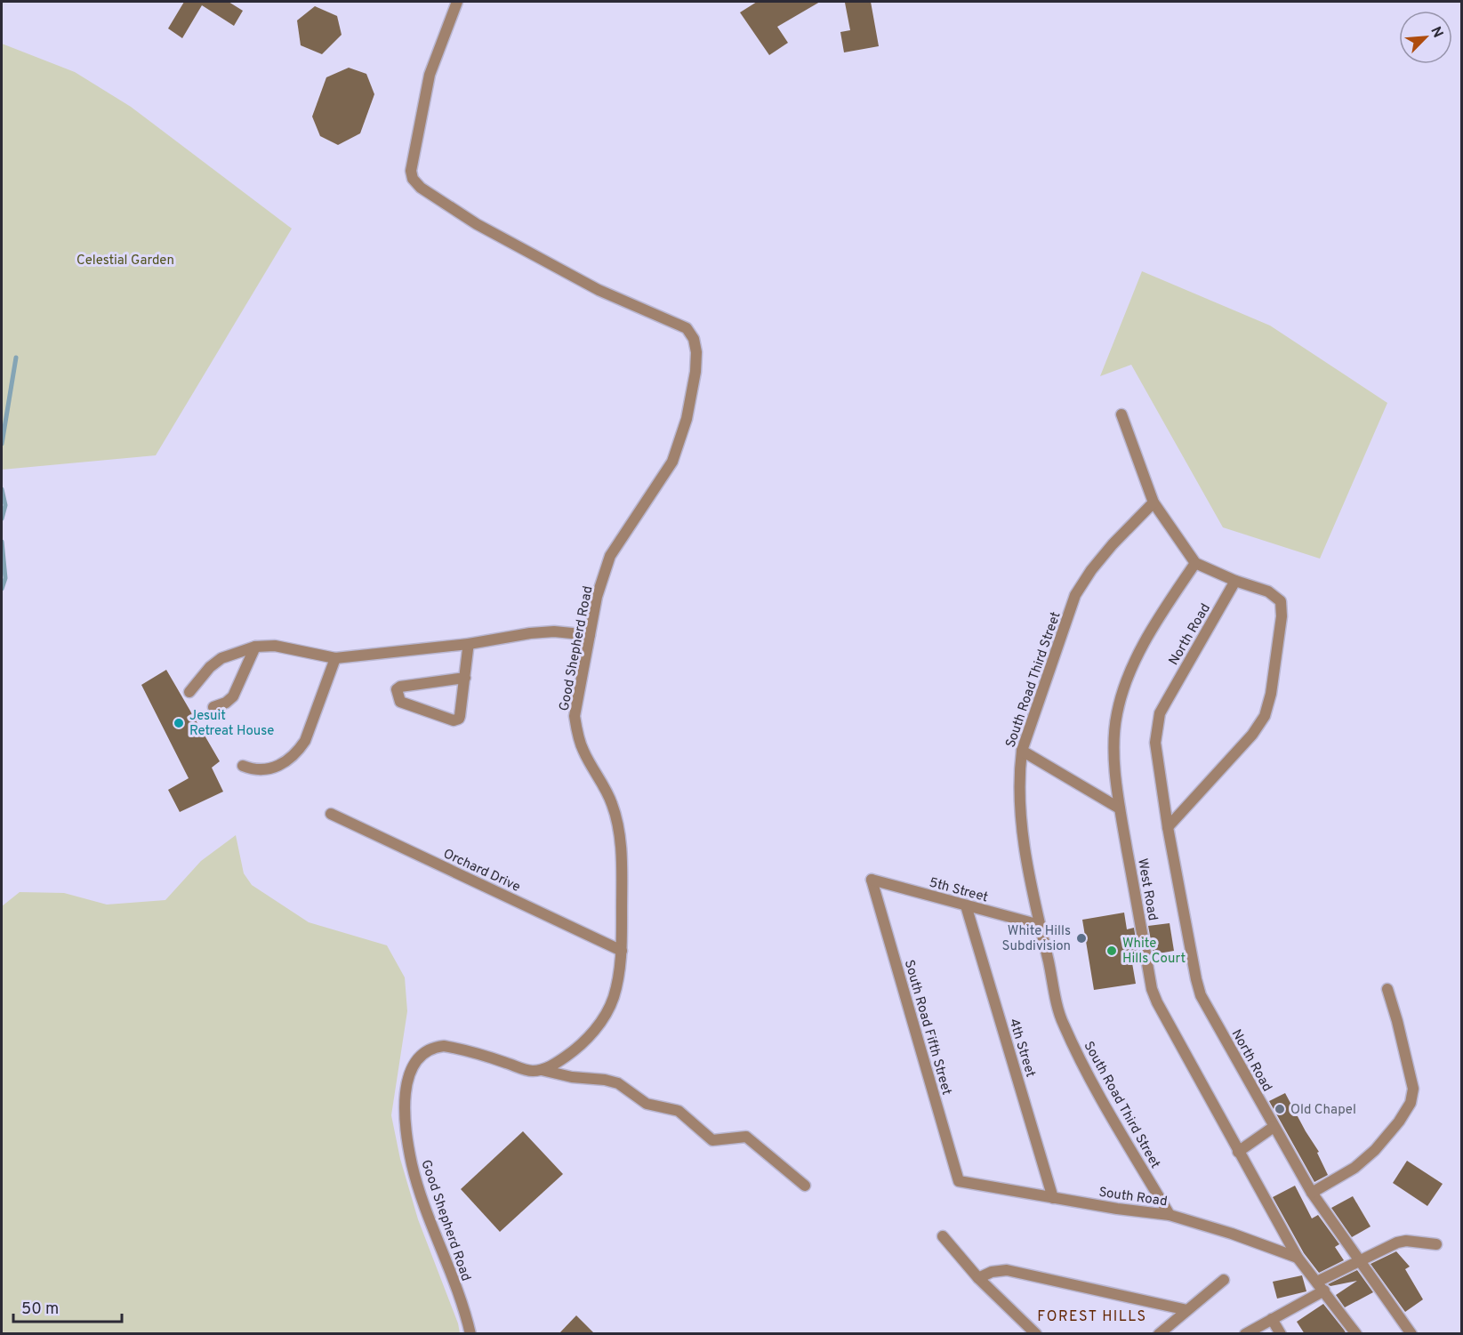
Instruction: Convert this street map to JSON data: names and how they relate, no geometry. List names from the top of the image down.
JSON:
{
  "streets": {
    "street": [
      "North Road",
      "Good Shepherd Road",
      "South Road Third Street",
      "Orchard Drive",
      "5th Street",
      "West Road",
      "South Road Fifth Street",
      "4th Street",
      "South Road"
    ]
  },
  "crossings": [
    ["Good Shepherd Road", "Orchard Drive"],
    ["South Road Third Street", "5th Street"],
    ["South Road Third Street", "South Road"],
    ["5th Street", "South Road Fifth Street"],
    ["5th Street", "4th Street"],
    ["West Road", "South Road"],
    ["South Road Fifth Street", "South Road"],
    ["4th Street", "South Road"]
  ],
  "districts": ["FOREST HILLS"],
  "parks": ["Celestial Garden"],
  "places": [
    "Jesuit Retreat House",
    "White Hills Subdivision",
    "White Hills Court",
    "Old Chapel"
  ],
  "scale_bar": "50 m",
  "north": "top right"
}
